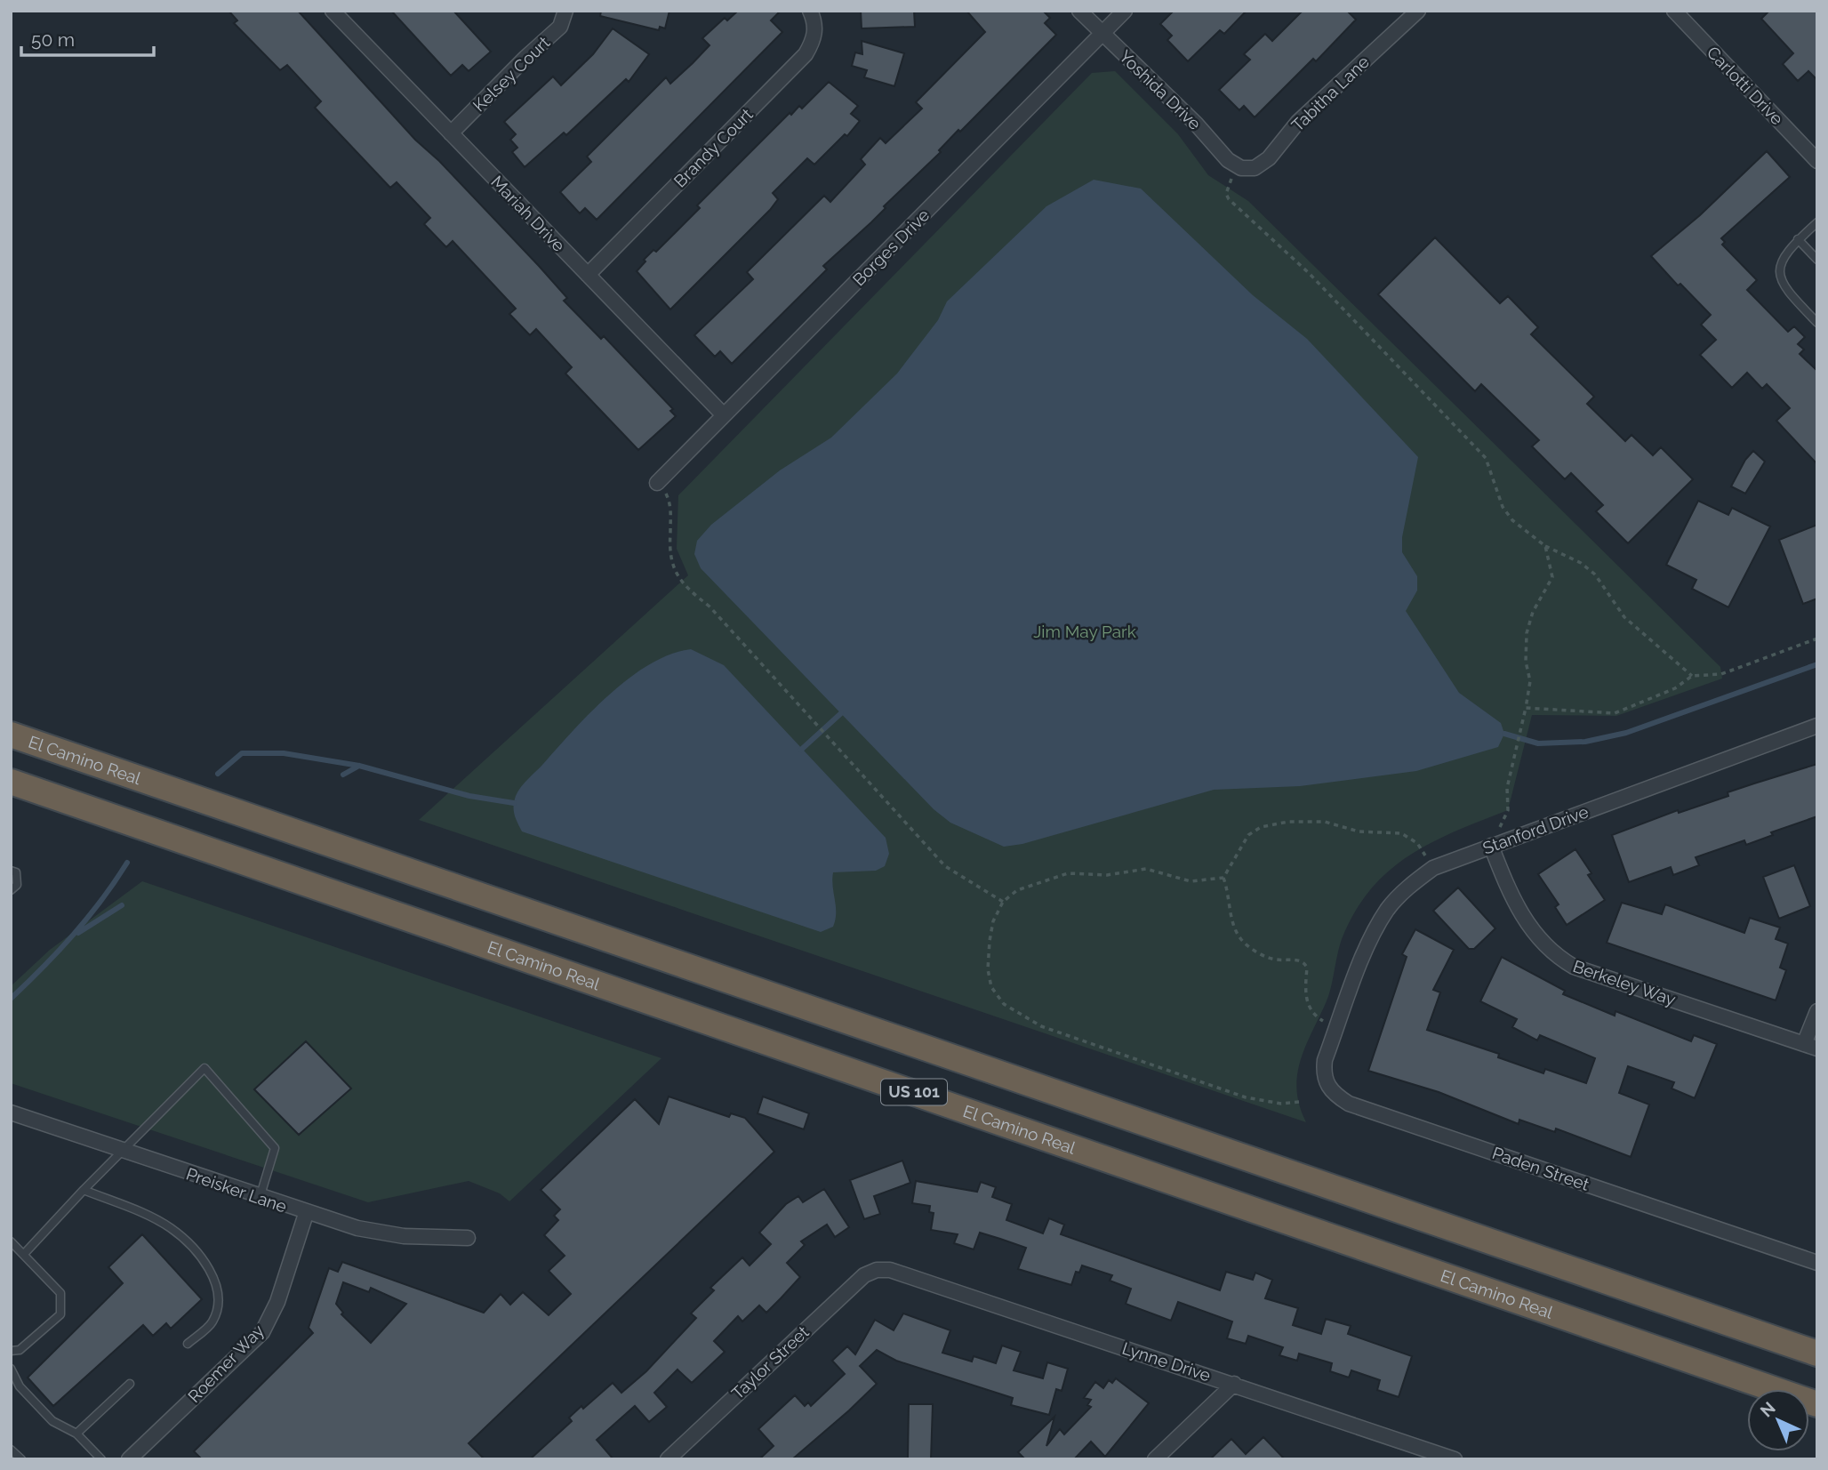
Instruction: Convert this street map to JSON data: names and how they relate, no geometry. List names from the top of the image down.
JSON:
{
  "streets": {
    "highway": ["El Camino Real", "US 101"],
    "street": [
      "Kelsey Court",
      "Carlotti Drive",
      "Yoshida Drive",
      "Tabitha Lane",
      "Brandy Court",
      "Mariah Drive",
      "Borges Drive",
      "Stanford Drive",
      "Berkeley Way",
      "Paden Street",
      "Preisker Lane",
      "Lynne Drive",
      "Taylor Street",
      "Roemer Way"
    ]
  },
  "crossings": [
    ["Kelsey Court", "Mariah Drive"],
    ["Yoshida Drive", "Tabitha Lane"],
    ["Yoshida Drive", "Borges Drive"],
    ["Brandy Court", "Mariah Drive"],
    ["Mariah Drive", "Borges Drive"],
    ["Stanford Drive", "Berkeley Way"],
    ["Stanford Drive", "Paden Street"],
    ["Preisker Lane", "Roemer Way"],
    ["Lynne Drive", "Taylor Street"]
  ],
  "parks": ["Jim May Park"],
  "scale_bar": "50 m",
  "north": "top left"
}
